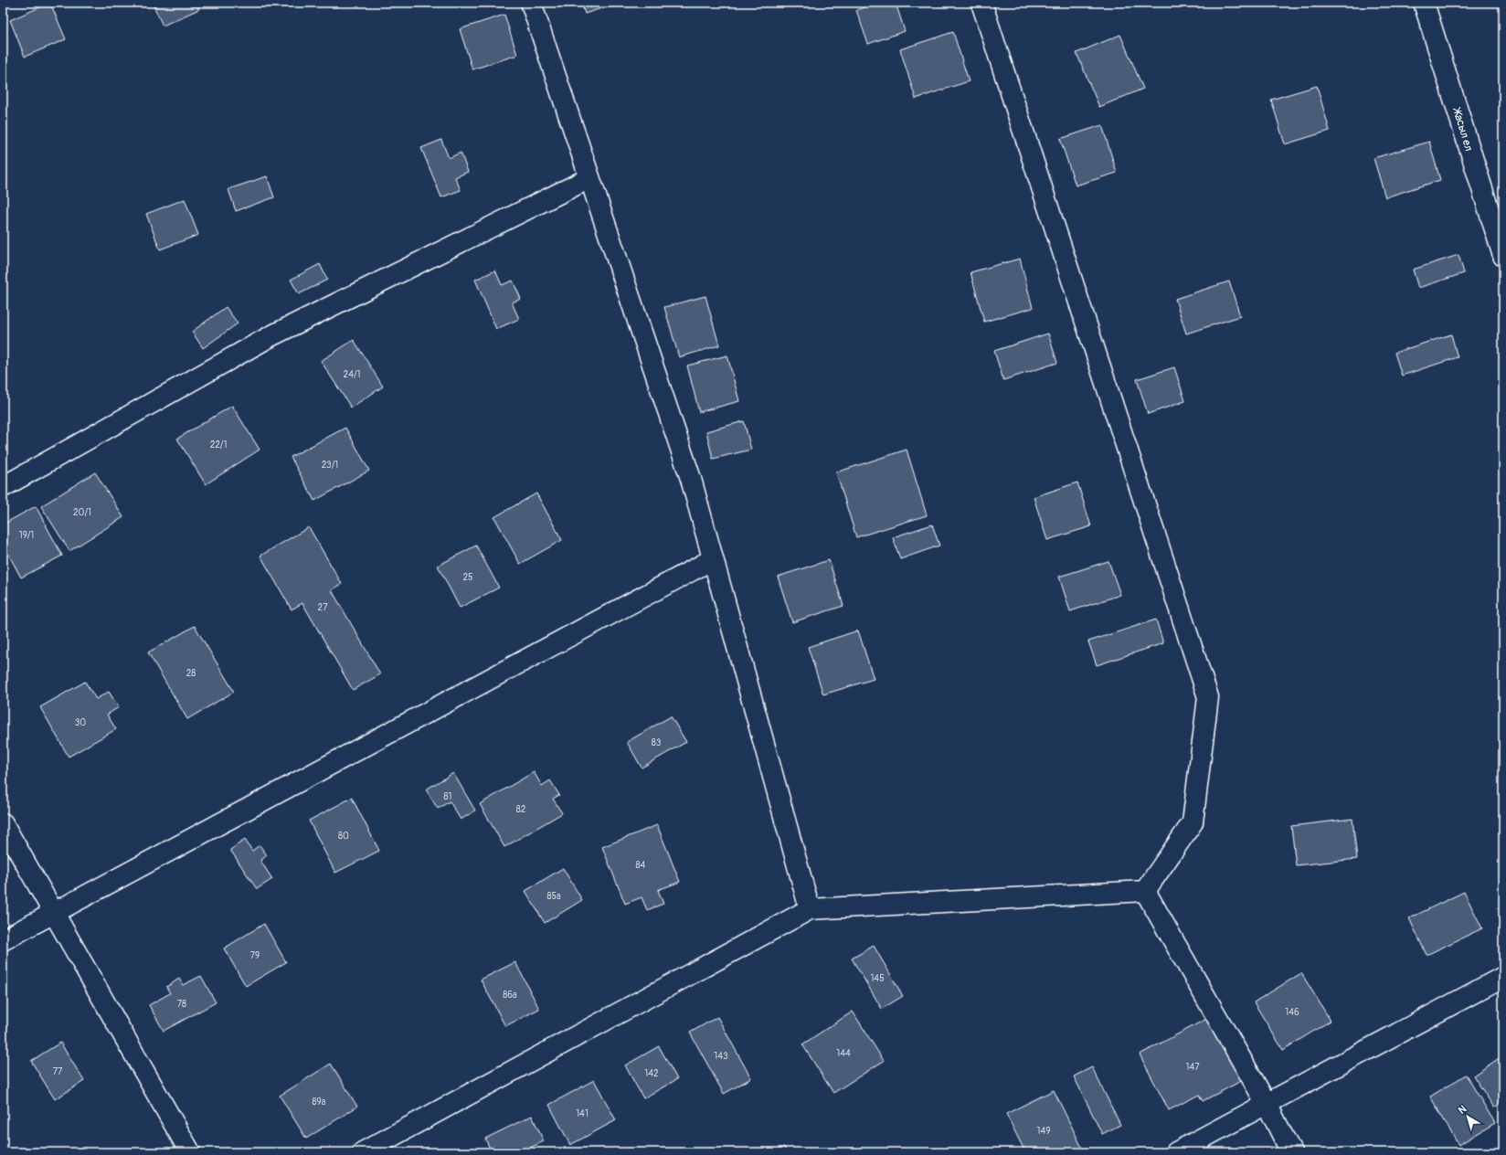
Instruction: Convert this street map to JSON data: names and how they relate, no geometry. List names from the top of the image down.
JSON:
{
  "streets": {
    "street": ["Жасыл ел"]
  },
  "house_numbers": [
    "24/1",
    "22/1",
    "23/1",
    "20/1",
    "19/1",
    "25",
    "27",
    "28",
    "30",
    "83",
    "81",
    "82",
    "80",
    "84",
    "85а",
    "79",
    "145",
    "86а",
    "78",
    "146",
    "144",
    "143",
    "147",
    "77",
    "142",
    "89а",
    "141",
    "149"
  ],
  "north": "top left"
}
